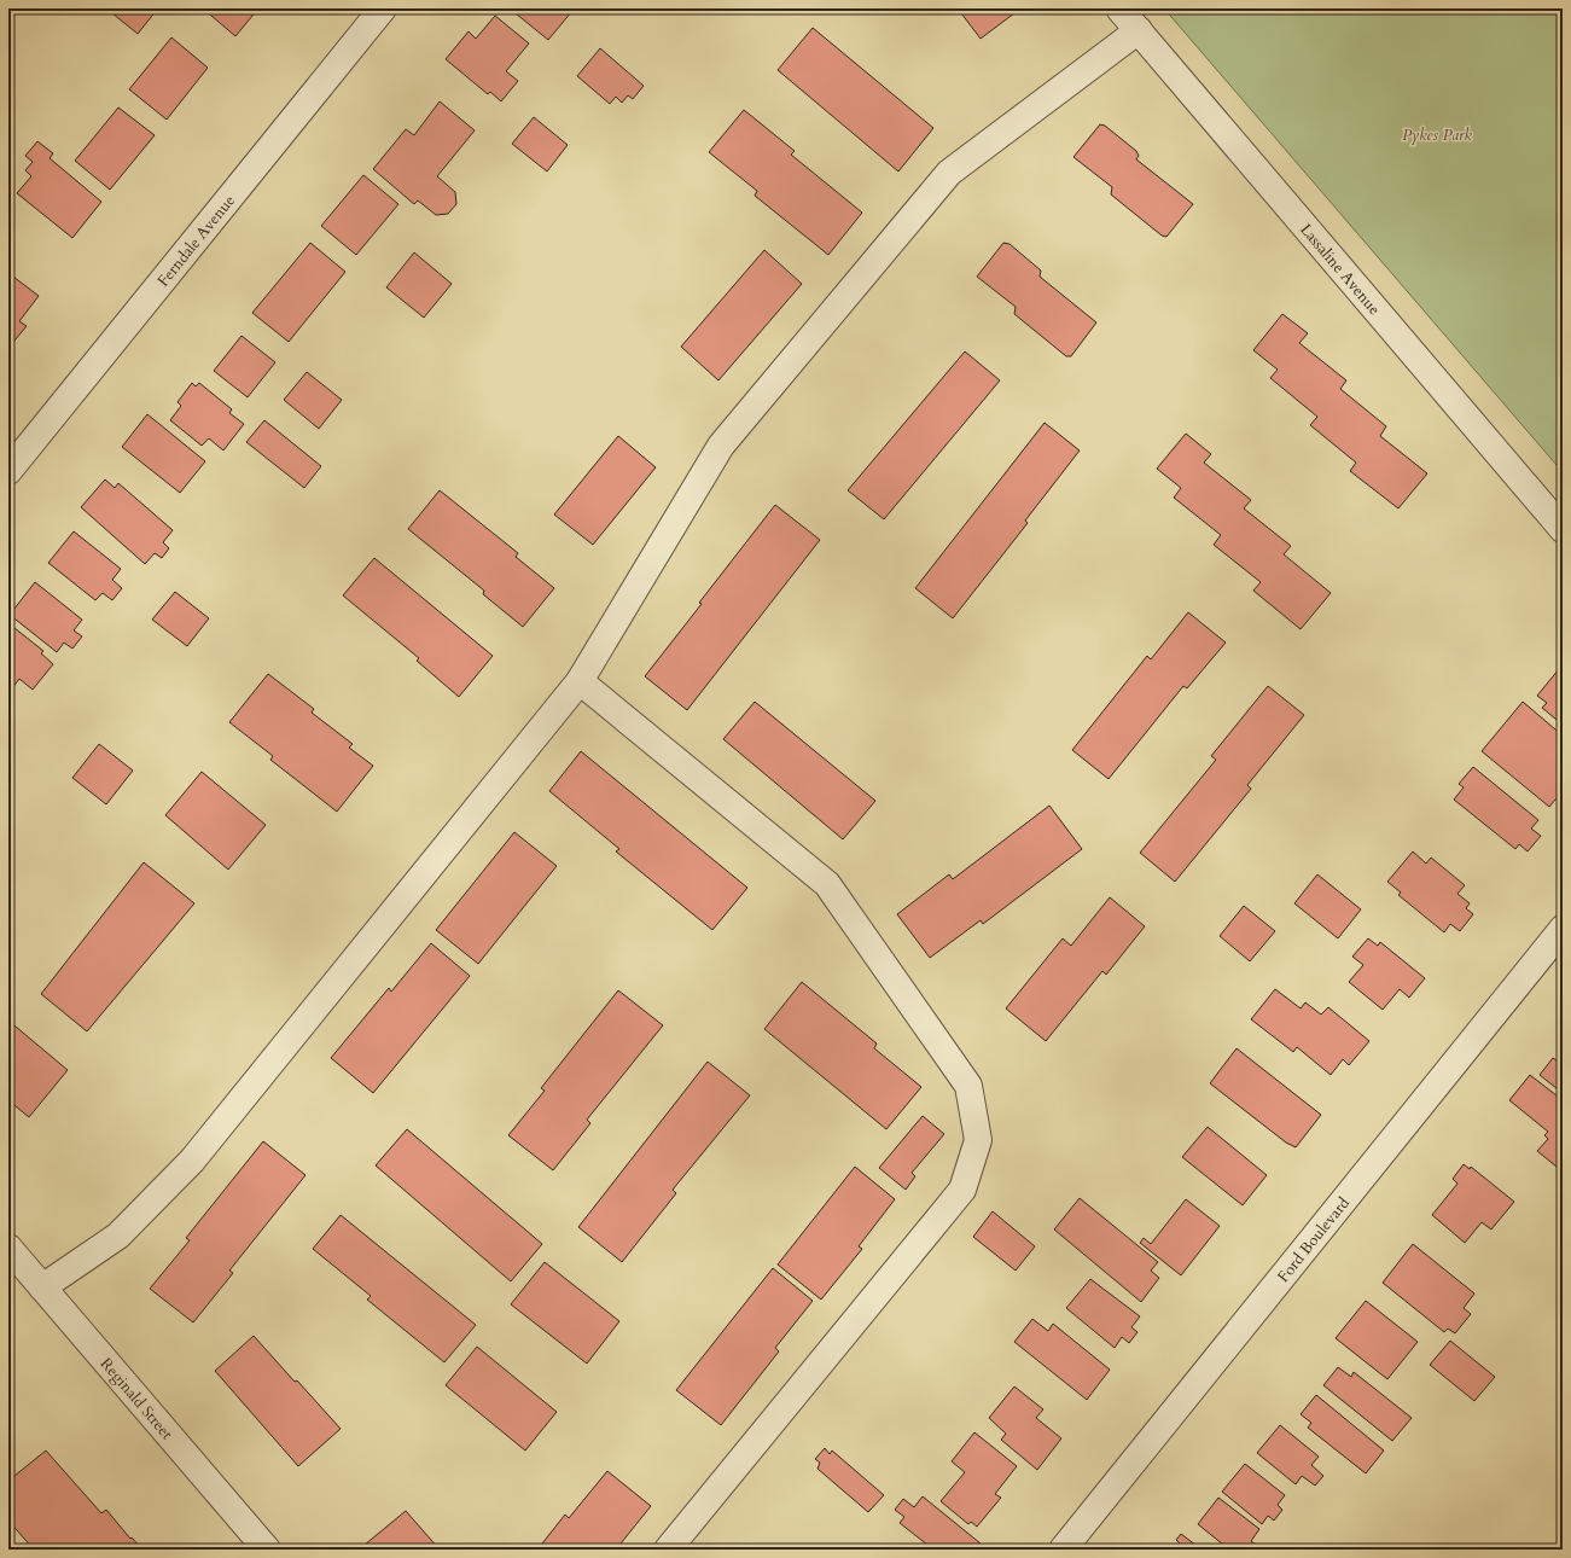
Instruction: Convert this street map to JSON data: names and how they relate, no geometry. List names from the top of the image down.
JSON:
{
  "streets": {
    "street": [
      "Ferndale Avenue",
      "Lassaline Avenue",
      "Ford Boulevard",
      "Reginald Street"
    ]
  },
  "parks": ["Pykes Park"]
}
